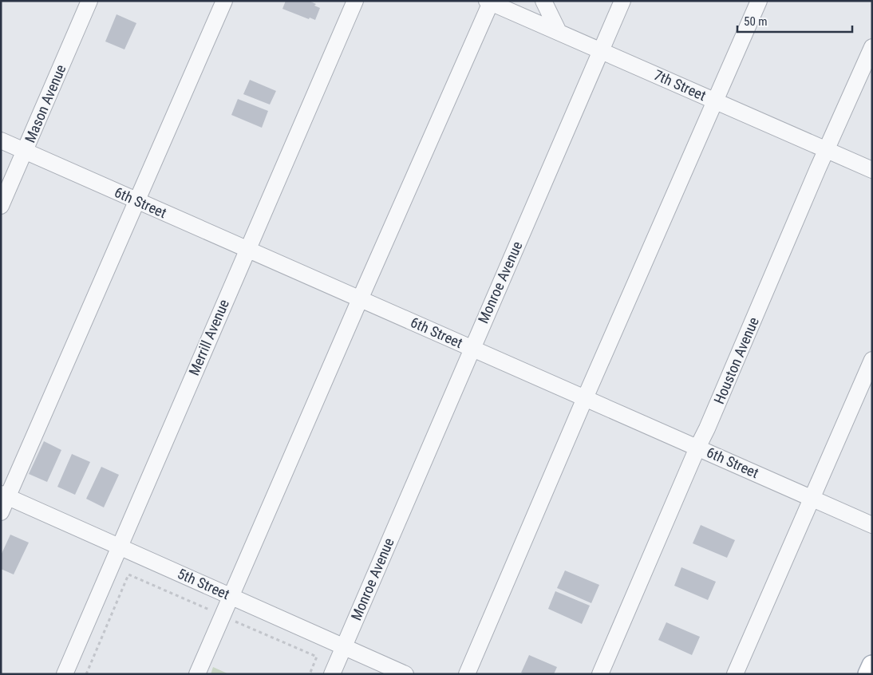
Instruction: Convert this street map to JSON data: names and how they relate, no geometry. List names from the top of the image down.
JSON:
{
  "streets": {
    "street": [
      "7th Street",
      "Mason Avenue",
      "6th Street",
      "Monroe Avenue",
      "Merrill Avenue",
      "Houston Avenue",
      "5th Street"
    ]
  },
  "crossings": [
    ["7th Street", "Monroe Avenue"],
    ["7th Street", "Houston Avenue"],
    ["Mason Avenue", "6th Street"],
    ["6th Street", "Monroe Avenue"],
    ["6th Street", "Merrill Avenue"],
    ["6th Street", "Houston Avenue"],
    ["Monroe Avenue", "5th Street"],
    ["Merrill Avenue", "5th Street"]
  ],
  "scale_bar": "50 m"
}
